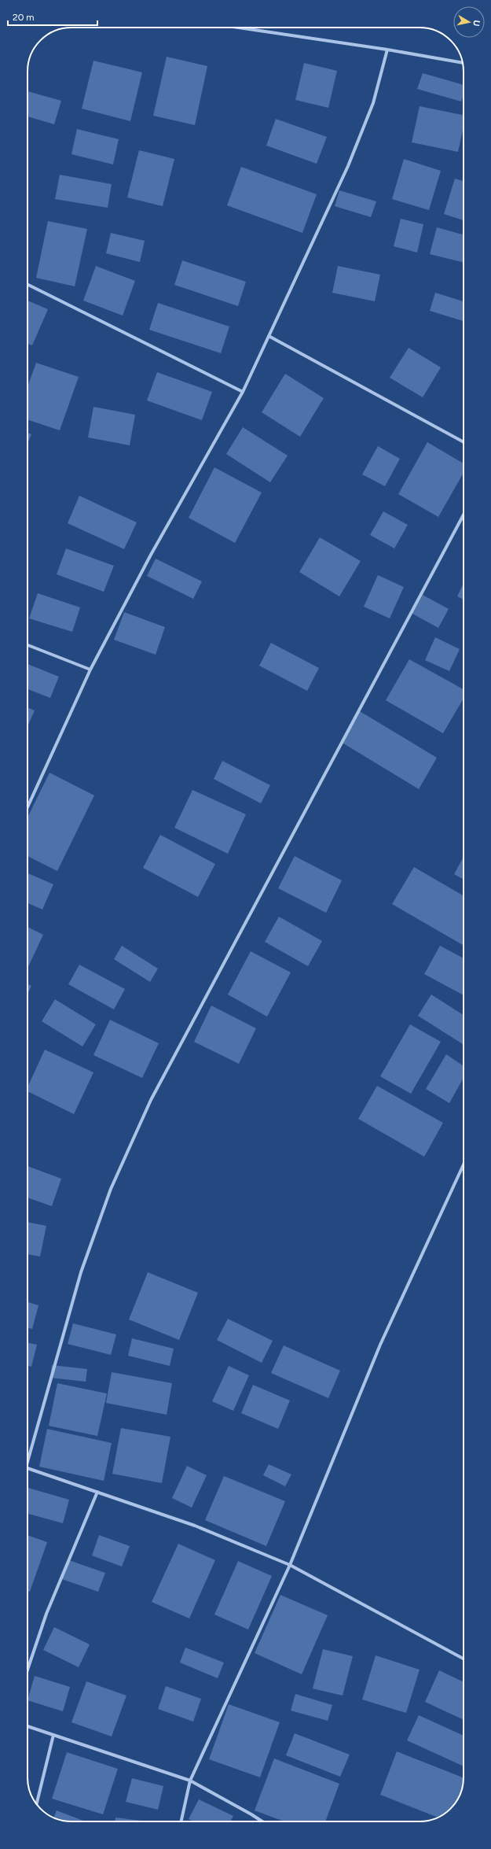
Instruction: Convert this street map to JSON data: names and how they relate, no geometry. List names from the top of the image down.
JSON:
{
  "scale_bar": "20 m",
  "north": "right"
}
